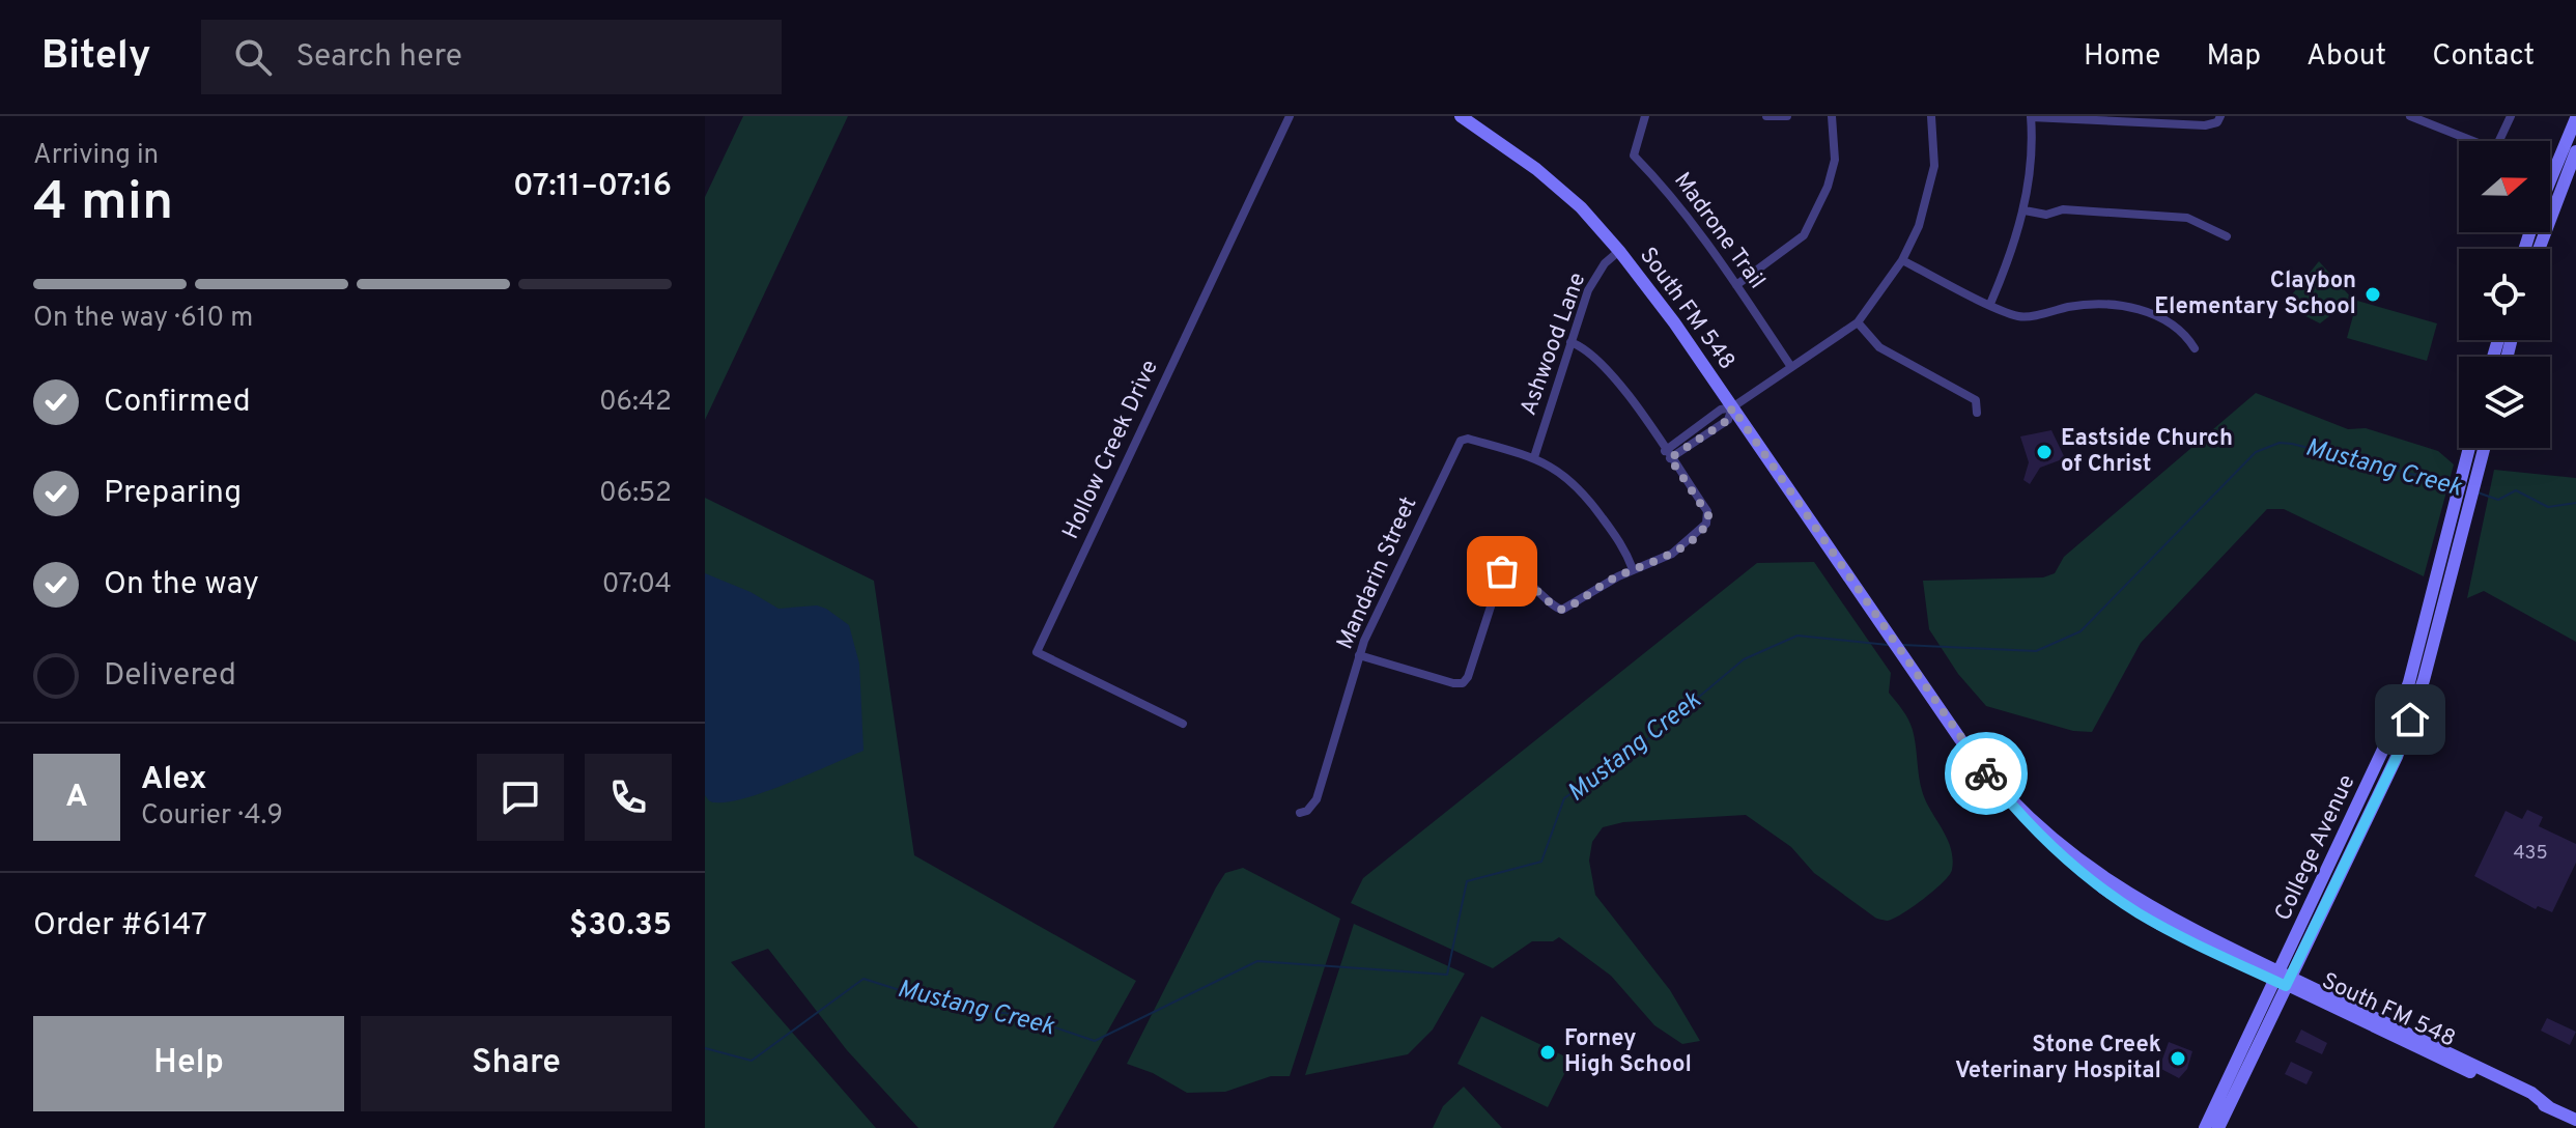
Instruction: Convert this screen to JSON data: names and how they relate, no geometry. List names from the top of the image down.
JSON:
{
  "streets": {
    "main road": ["South FM 548", "College Avenue"],
    "street": [
      "Madrone Trail",
      "Ashwood Lane",
      "Hollow Creek Drive",
      "Mandarin Street"
    ]
  },
  "crossings": [
    ["South FM 548", "Ashwood Lane"],
    ["South FM 548", "College Avenue"],
    ["Ashwood Lane", "Mandarin Street"]
  ],
  "water": ["Mustang Creek"],
  "places": [
    "Claybon Elementary School",
    "Eastside Church of Christ",
    "Forney High School",
    "Stone Creek Veterinary Hospital"
  ],
  "house_numbers": ["435"],
  "north": "right",
  "page": {
    "header": "Bitely",
    "search": "Search here",
    "nav": [
      "Home",
      "Map",
      "About",
      "Contact"
    ],
    "heading": ["4 min", "Arriving in", "07:11–07:16"],
    "panel": [
      "Alex",
      "Courier · 4.9",
      "Order #6147",
      "$30.35"
    ],
    "bar": "On the way · 610 m",
    "list": [
      ["Confirmed", "06:42"],
      ["Preparing", "06:52"],
      ["On the way", "07:04"],
      "Delivered"
    ],
    "round": "A",
    "buttons": ["Help", "Share"]
  }
}
